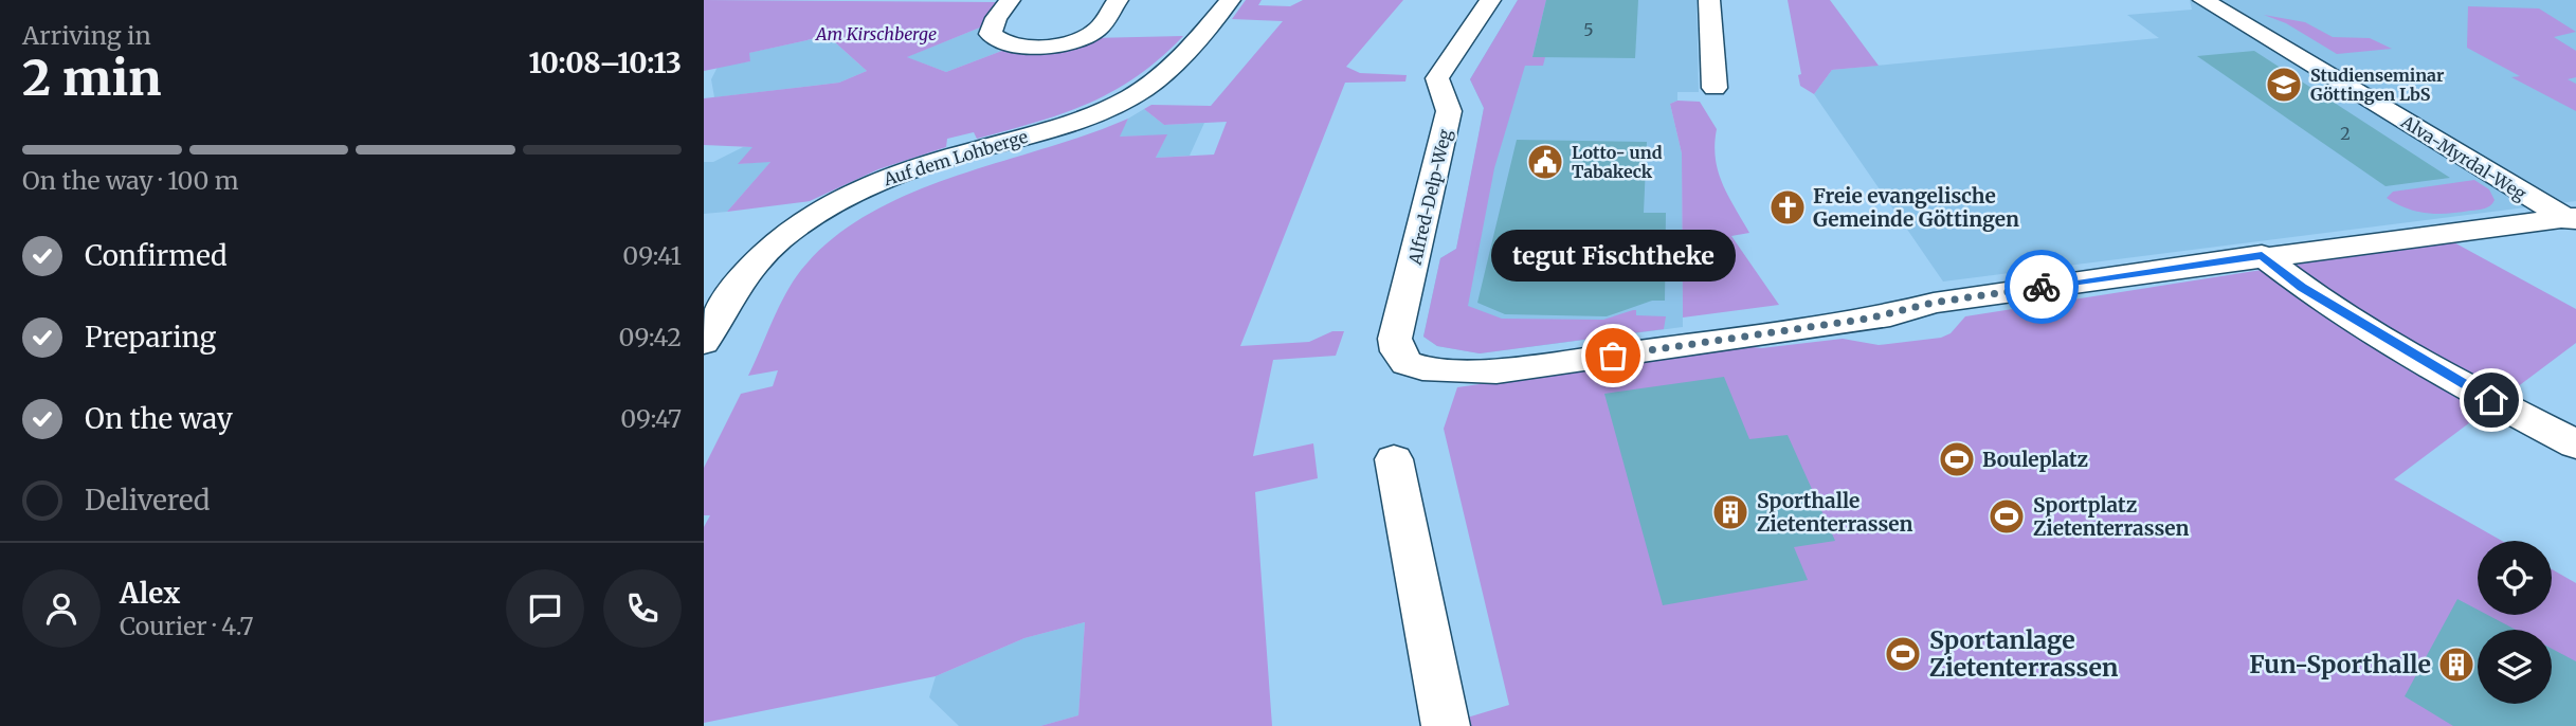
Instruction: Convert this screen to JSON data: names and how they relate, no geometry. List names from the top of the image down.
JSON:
{
  "streets": {
    "street": ["Auf dem Lohberge", "Alva-Myrdal-Weg", "Alfred-Delp-Weg"]
  },
  "parks": ["Am Kirschberge"],
  "places": {
    "school or university": ["Studienseminar Göttingen LbS"],
    "public building": ["Lotto- und Tabakeck"],
    "church": ["Freie evangelische Gemeinde Göttingen"],
    "other": ["tegut Fischtheke"],
    "sports": ["Bouleplatz", "Sportplatz Zietenterrassen", "Sportanlage Zietenterrassen"],
    "building": ["Sporthalle Zietenterrassen", "Fun-Sporthalle"]
  },
  "house_numbers": ["5", "2"],
  "page": {
    "heading": ["2 min", "Arriving in", "10:08–10:13"],
    "panel": ["Alex", "Courier · 4.7"],
    "bar": "On the way · 100 m",
    "list": [
      ["Confirmed", "09:41"],
      ["Preparing", "09:42"],
      ["On the way", "09:47"],
      "Delivered"
    ],
    "bubble": "tegut Fischtheke"
  }
}
